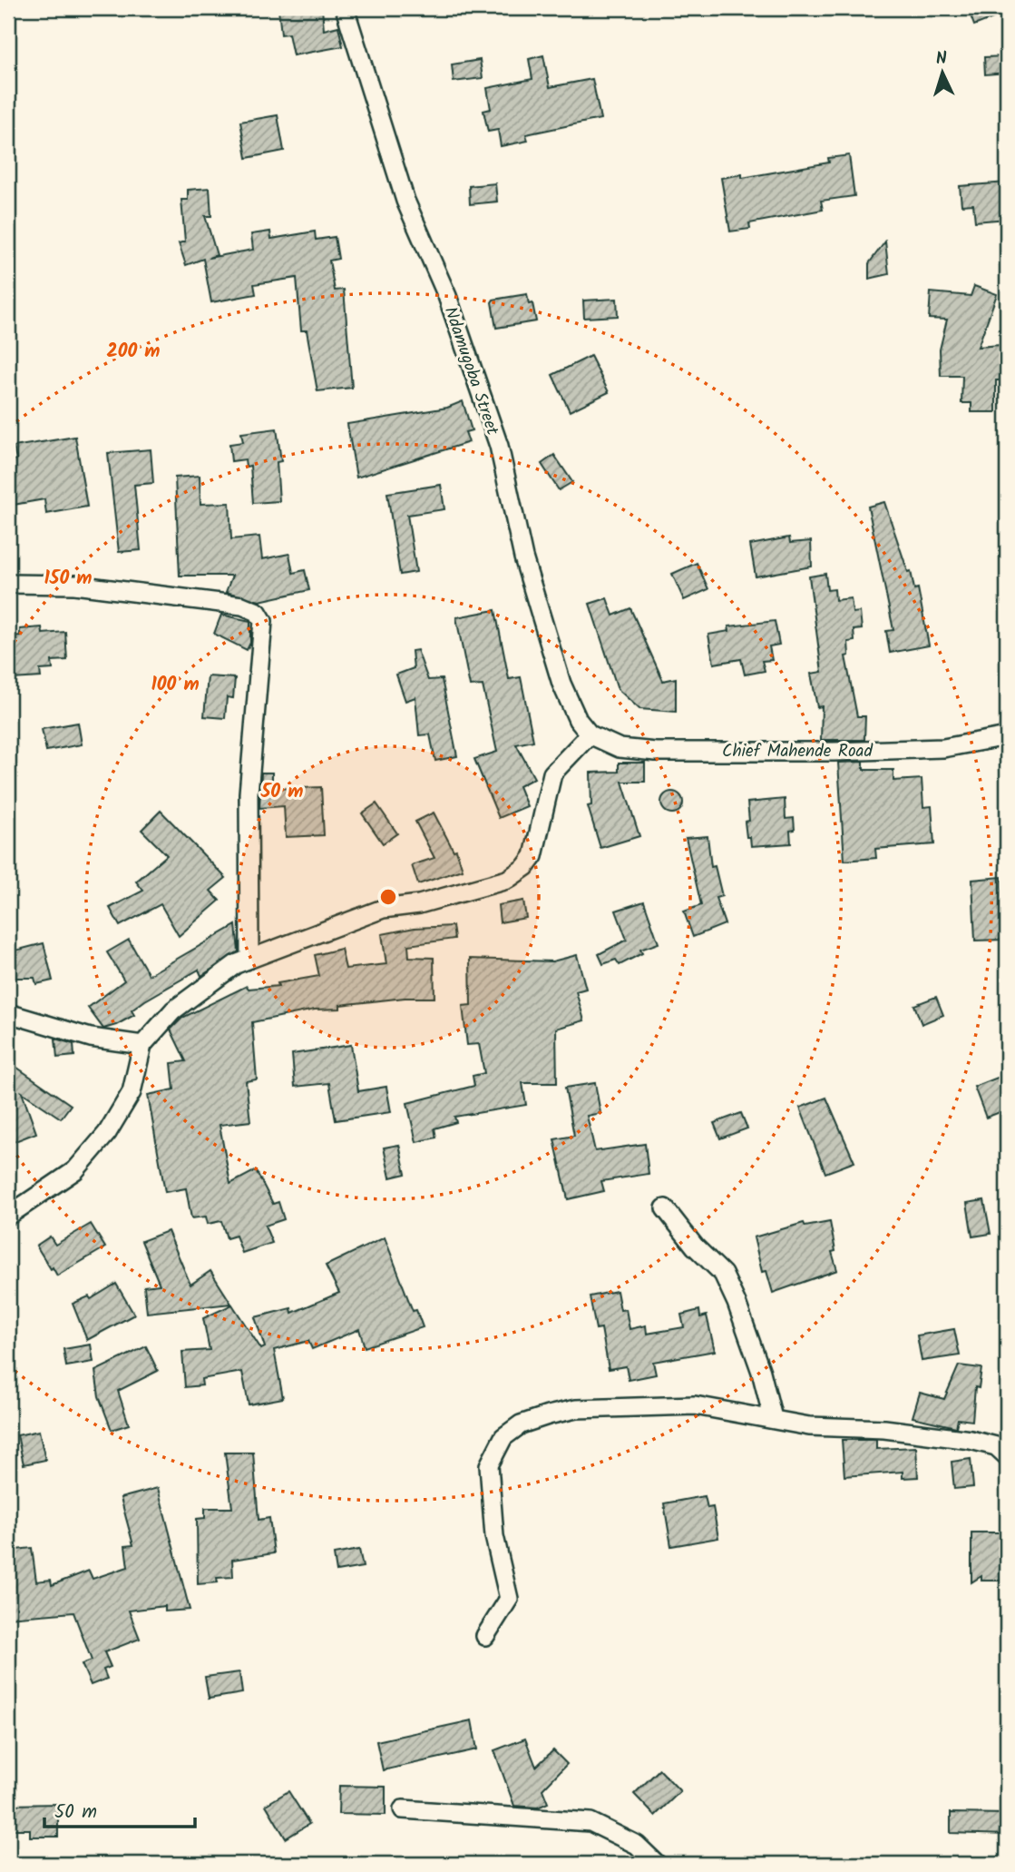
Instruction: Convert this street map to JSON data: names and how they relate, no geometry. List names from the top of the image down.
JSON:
{
  "streets": {
    "street": ["Ndamugoba Street", "Chief Mahende Road"]
  },
  "crossings": [
    ["Ndamugoba Street", "Chief Mahende Road"]
  ],
  "scale_bar": "50 m",
  "north": "top",
  "rings": [
    "200 m",
    "150 m",
    "100 m",
    "50 m"
  ]
}
